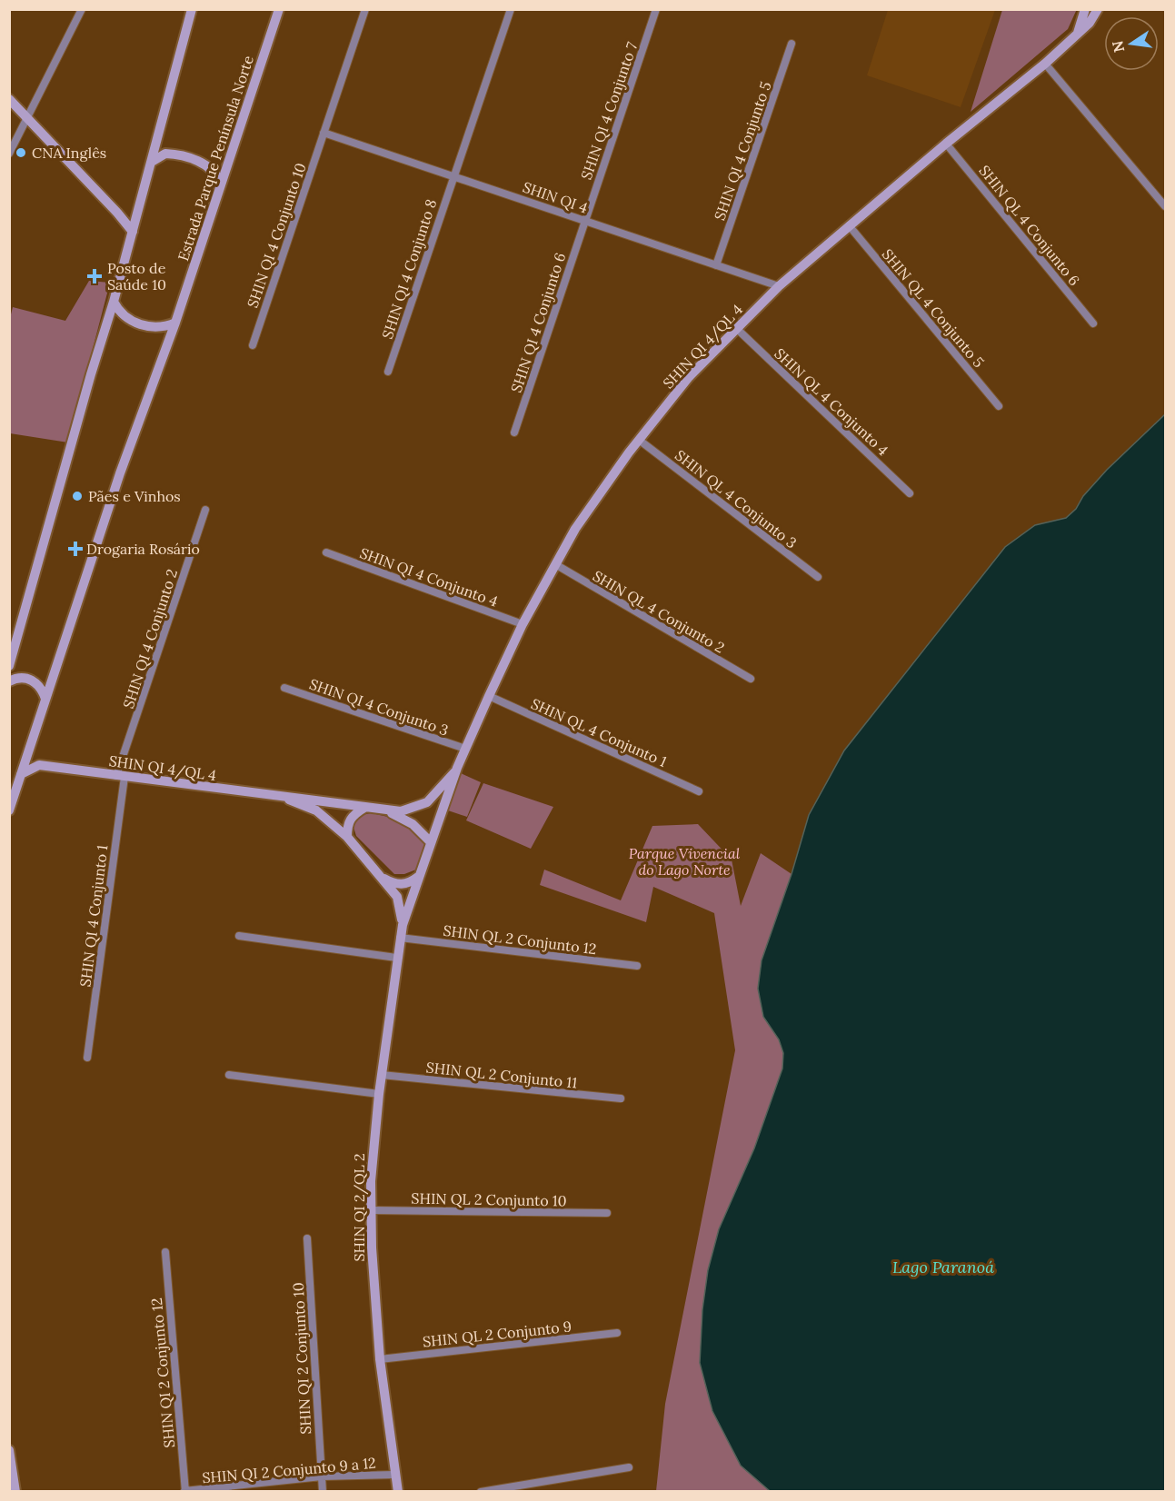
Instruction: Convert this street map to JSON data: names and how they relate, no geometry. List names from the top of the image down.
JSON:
{
  "streets": {
    "street": [
      "SHIN QI 4 Conjunto 7",
      "SHIN QI 4 Conjunto 5",
      "Estrada Parque Península Norte",
      "SHIN QI 4",
      "SHIN QL 4 Conjunto 6",
      "SHIN QI 4 Conjunto 10",
      "SHIN QI 4 Conjunto 8",
      "SHIN QL 4 Conjunto 5",
      "SHIN QI 4 Conjunto 6",
      "SHIN QI 4/QL 4",
      "SHIN QL 4 Conjunto 4",
      "SHIN QL 4 Conjunto 3",
      "SHIN QI 4 Conjunto 4",
      "SHIN QL 4 Conjunto 2",
      "SHIN QI 4 Conjunto 2",
      "SHIN QI 4 Conjunto 3",
      "SHIN QL 4 Conjunto 1",
      "SHIN QI 4 Conjunto 1",
      "SHIN QL 2 Conjunto 12",
      "SHIN QL 2 Conjunto 11",
      "SHIN QL 2 Conjunto 10",
      "SHIN QI 2/QL 2",
      "SHIN QL 2 Conjunto 9",
      "SHIN QI 2 Conjunto 10",
      "SHIN QI 2 Conjunto 12",
      "SHIN QI 2 Conjunto 9 a 12"
    ]
  },
  "crossings": [
    ["SHIN QI 4 Conjunto 7", "SHIN QI 4"],
    ["SHIN QI 4 Conjunto 7", "SHIN QI 4 Conjunto 6"],
    ["SHIN QI 4 Conjunto 5", "SHIN QI 4"],
    ["SHIN QI 4", "SHIN QI 4 Conjunto 10"],
    ["SHIN QI 4", "SHIN QI 4 Conjunto 8"],
    ["SHIN QI 4", "SHIN QI 4 Conjunto 6"],
    ["SHIN QI 4", "SHIN QI 4/QL 4"],
    ["SHIN QL 4 Conjunto 6", "SHIN QI 4/QL 4"],
    ["SHIN QL 4 Conjunto 5", "SHIN QI 4/QL 4"],
    ["SHIN QI 4/QL 4", "SHIN QL 4 Conjunto 4"],
    ["SHIN QI 4/QL 4", "SHIN QL 4 Conjunto 3"],
    ["SHIN QI 4/QL 4", "SHIN QI 4 Conjunto 4"],
    ["SHIN QI 4/QL 4", "SHIN QL 4 Conjunto 2"],
    ["SHIN QI 4/QL 4", "SHIN QI 4 Conjunto 2"],
    ["SHIN QI 4/QL 4", "SHIN QI 4 Conjunto 3"],
    ["SHIN QI 4/QL 4", "SHIN QL 4 Conjunto 1"],
    ["SHIN QI 4/QL 4", "SHIN QI 4 Conjunto 1"],
    ["SHIN QI 4/QL 4", "SHIN QI 2/QL 2"],
    ["SHIN QI 4 Conjunto 2", "SHIN QI 4 Conjunto 1"],
    ["SHIN QL 2 Conjunto 12", "SHIN QI 2/QL 2"],
    ["SHIN QL 2 Conjunto 11", "SHIN QI 2/QL 2"],
    ["SHIN QL 2 Conjunto 10", "SHIN QI 2/QL 2"],
    ["SHIN QI 2/QL 2", "SHIN QL 2 Conjunto 9"],
    ["SHIN QI 2/QL 2", "SHIN QI 2 Conjunto 9 a 12"],
    ["SHIN QI 2 Conjunto 10", "SHIN QI 2 Conjunto 9 a 12"],
    ["SHIN QI 2 Conjunto 12", "SHIN QI 2 Conjunto 9 a 12"]
  ],
  "water": ["Lago Paranoá"],
  "parks": ["Parque Vivencial do Lago Norte"],
  "places": {
    "other": ["CNA Inglês", "Pães e Vinhos"],
    "health": ["Posto de Saúde 10", "Drogaria Rosário"]
  },
  "north": "left"
}
